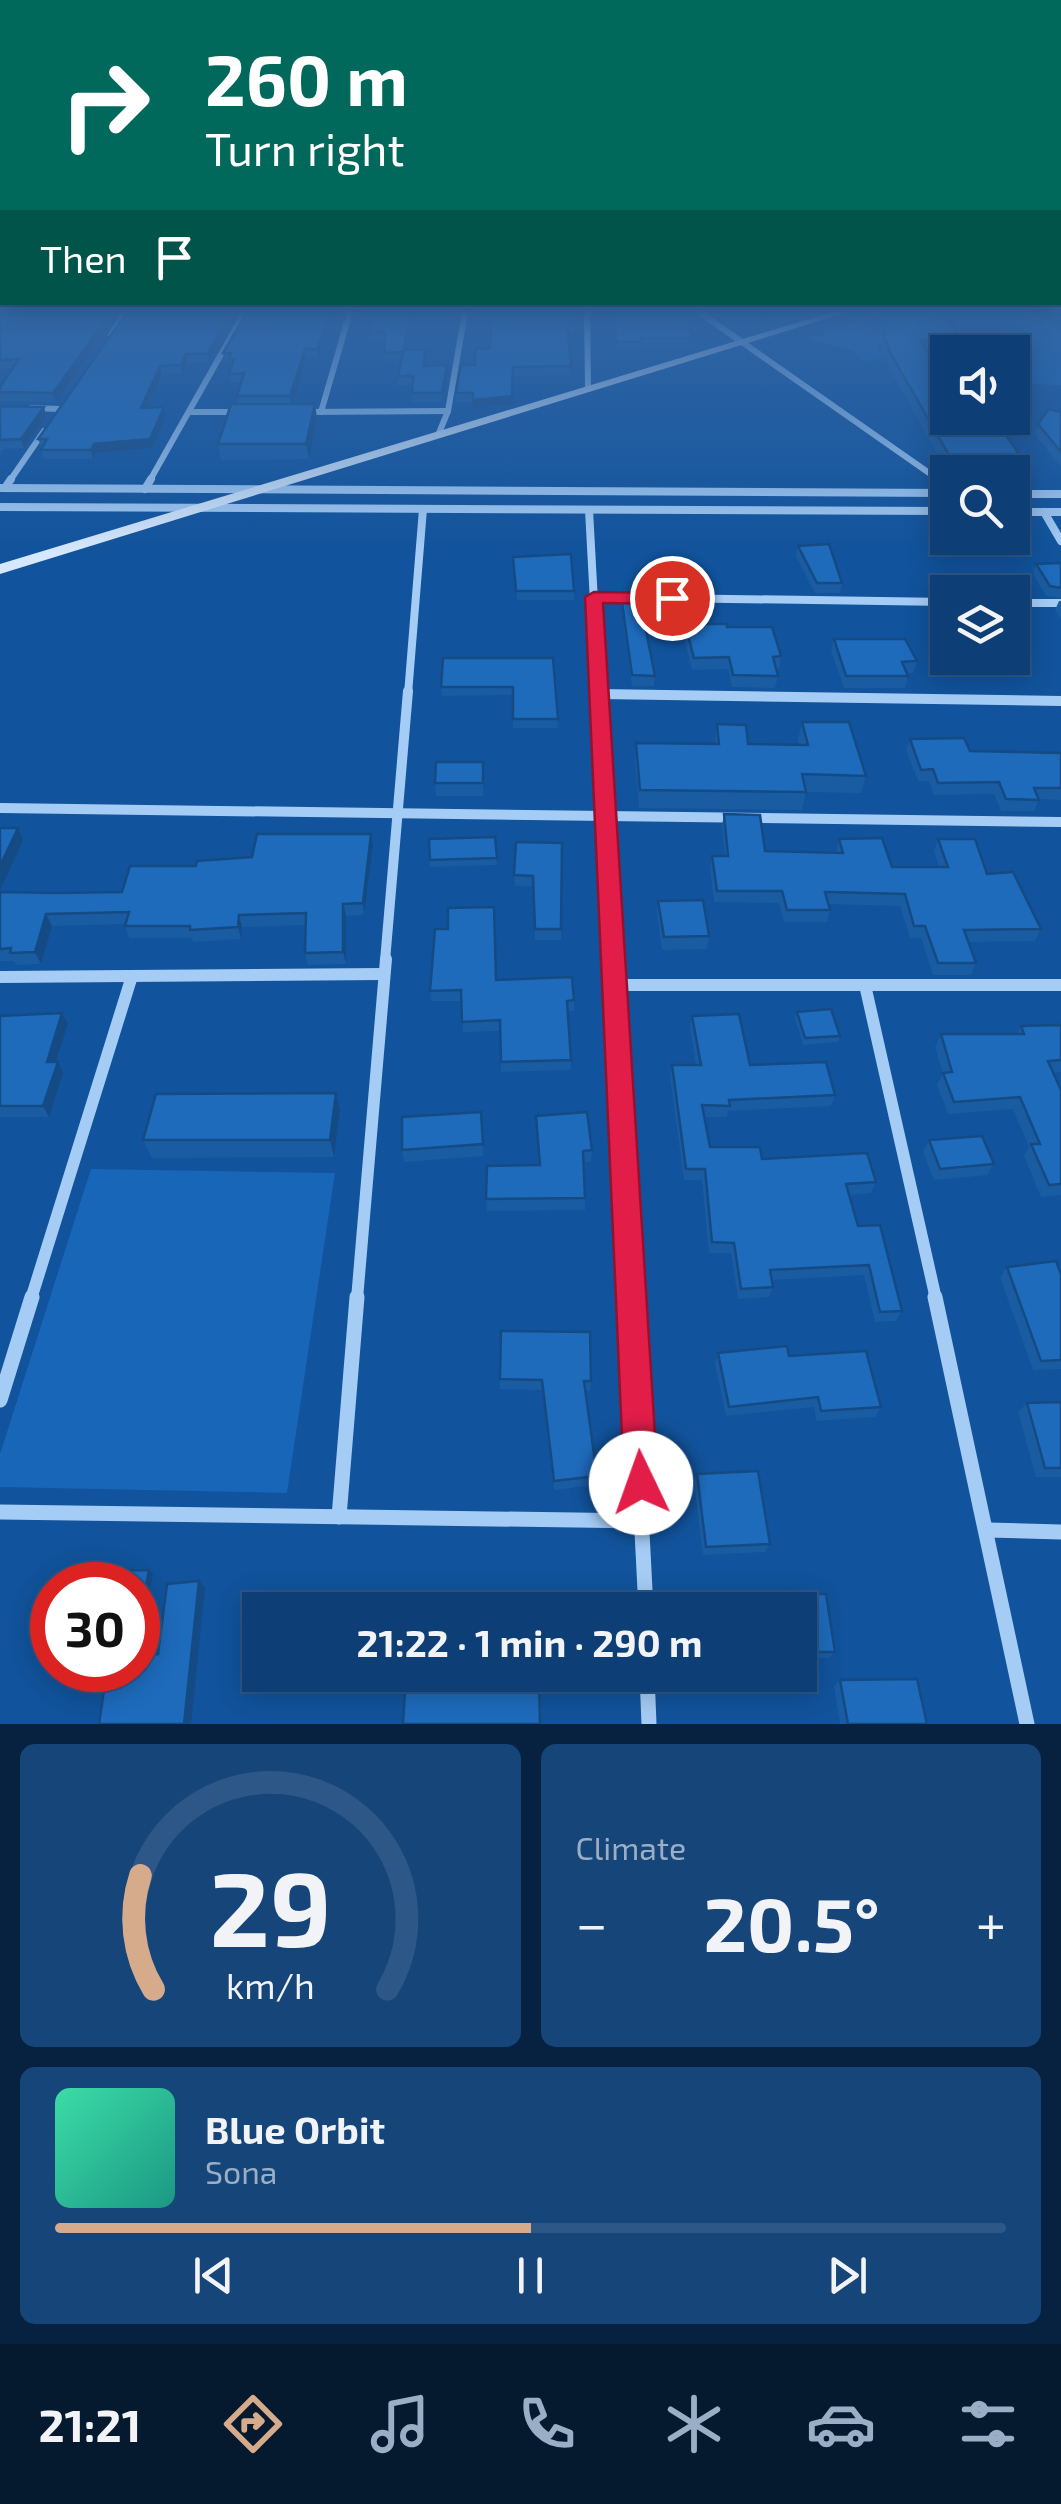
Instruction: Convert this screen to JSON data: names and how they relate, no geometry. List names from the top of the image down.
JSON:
{
  "page": {
    "turn": ["260 m", "Turn right"],
    "then": "Then",
    "limit": "30",
    "trip": "21:22 · 1 min · 290 m",
    "tile": "Climate",
    "heat": ["−", "20.5°", "+"],
    "song": ["Blue Orbit", "Sona"],
    "tabs": "21:21",
    "gauge": ["29", "km/h"]
  }
}
